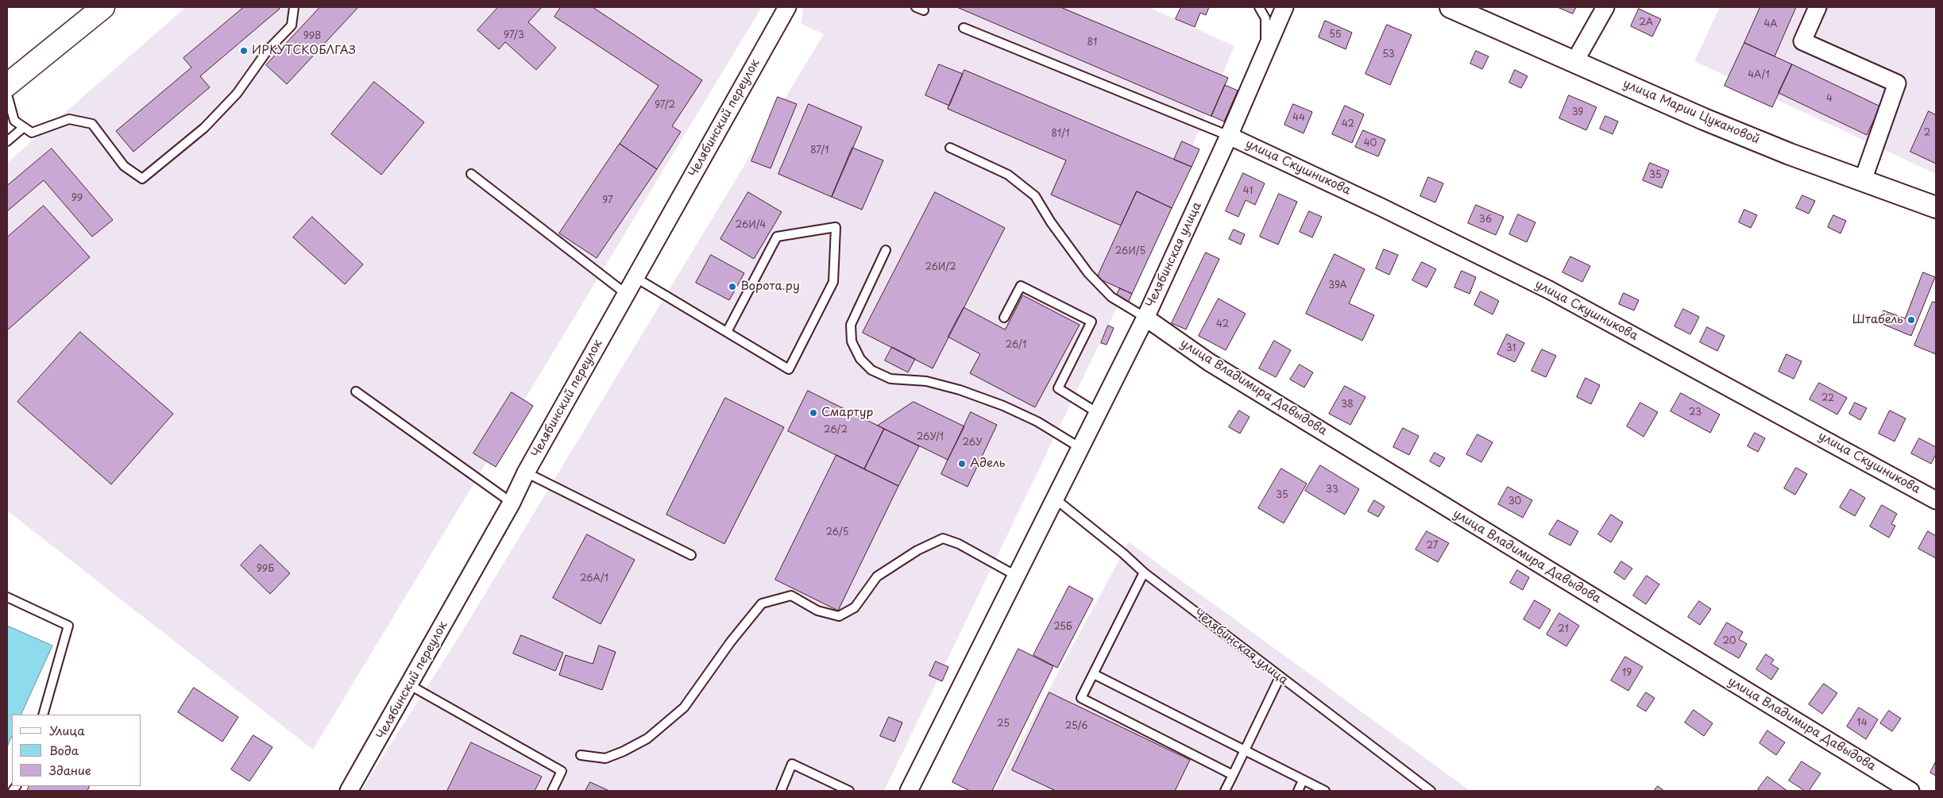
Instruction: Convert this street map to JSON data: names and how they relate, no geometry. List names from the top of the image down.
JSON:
{
  "streets": {
    "street": [
      "улица Марии Цукановой",
      "Челябинский переулок",
      "улица Скушникова",
      "Челябинская улица",
      "улица Владимира Давыдова"
    ]
  },
  "crossings": [
    ["улица Скушникова", "Челябинская улица"],
    ["Челябинская улица", "улица Владимира Давыдова"]
  ],
  "places": [
    "ИРКУТСКОБЛГАЗ",
    "Ворота.ру",
    "Штабель",
    "Смартур",
    "Адель"
  ],
  "house_numbers": [
    "2А",
    "4А",
    "55",
    "97/3",
    "99В",
    "81",
    "53",
    "4А/1",
    "4",
    "97/2",
    "39",
    "44",
    "42",
    "2",
    "81/1",
    "40",
    "87/1",
    "35",
    "41",
    "99",
    "97",
    "36",
    "26И/4",
    "26И/5",
    "26И/2",
    "39А",
    "42",
    "26/1",
    "31",
    "22",
    "38",
    "23",
    "26/2",
    "26У/1",
    "26У",
    "33",
    "35",
    "30",
    "26/5",
    "27",
    "99Б",
    "26А/1",
    "25Б",
    "21",
    "20",
    "19",
    "14",
    "25",
    "25/6"
  ],
  "legend": ["Улица", "Вода", "Здание"]
}
